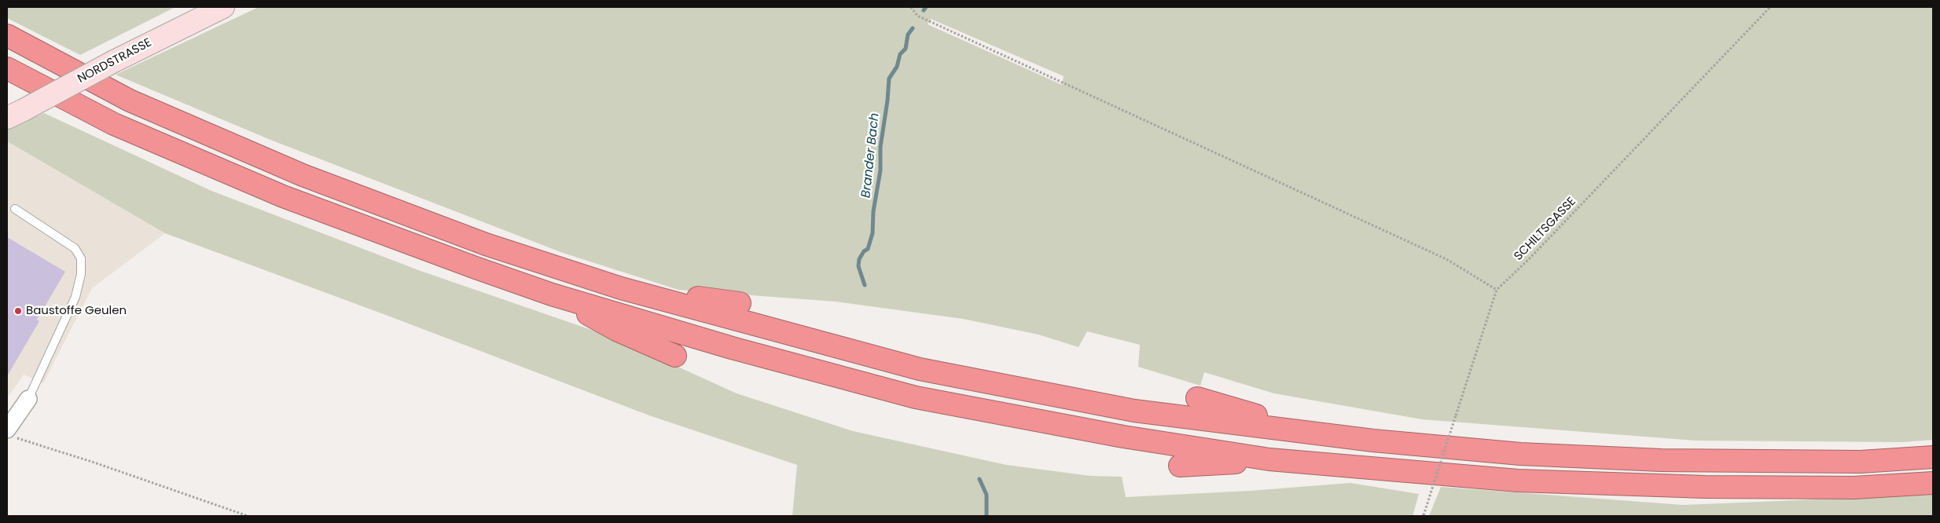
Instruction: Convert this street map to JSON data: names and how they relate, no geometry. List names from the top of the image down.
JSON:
{
  "streets": {
    "street": ["NORDSTRASSE"],
    "path": ["SCHILTSGASSE"]
  },
  "water": ["Brander Bach"],
  "places": ["Baustoffe Geulen"]
}
